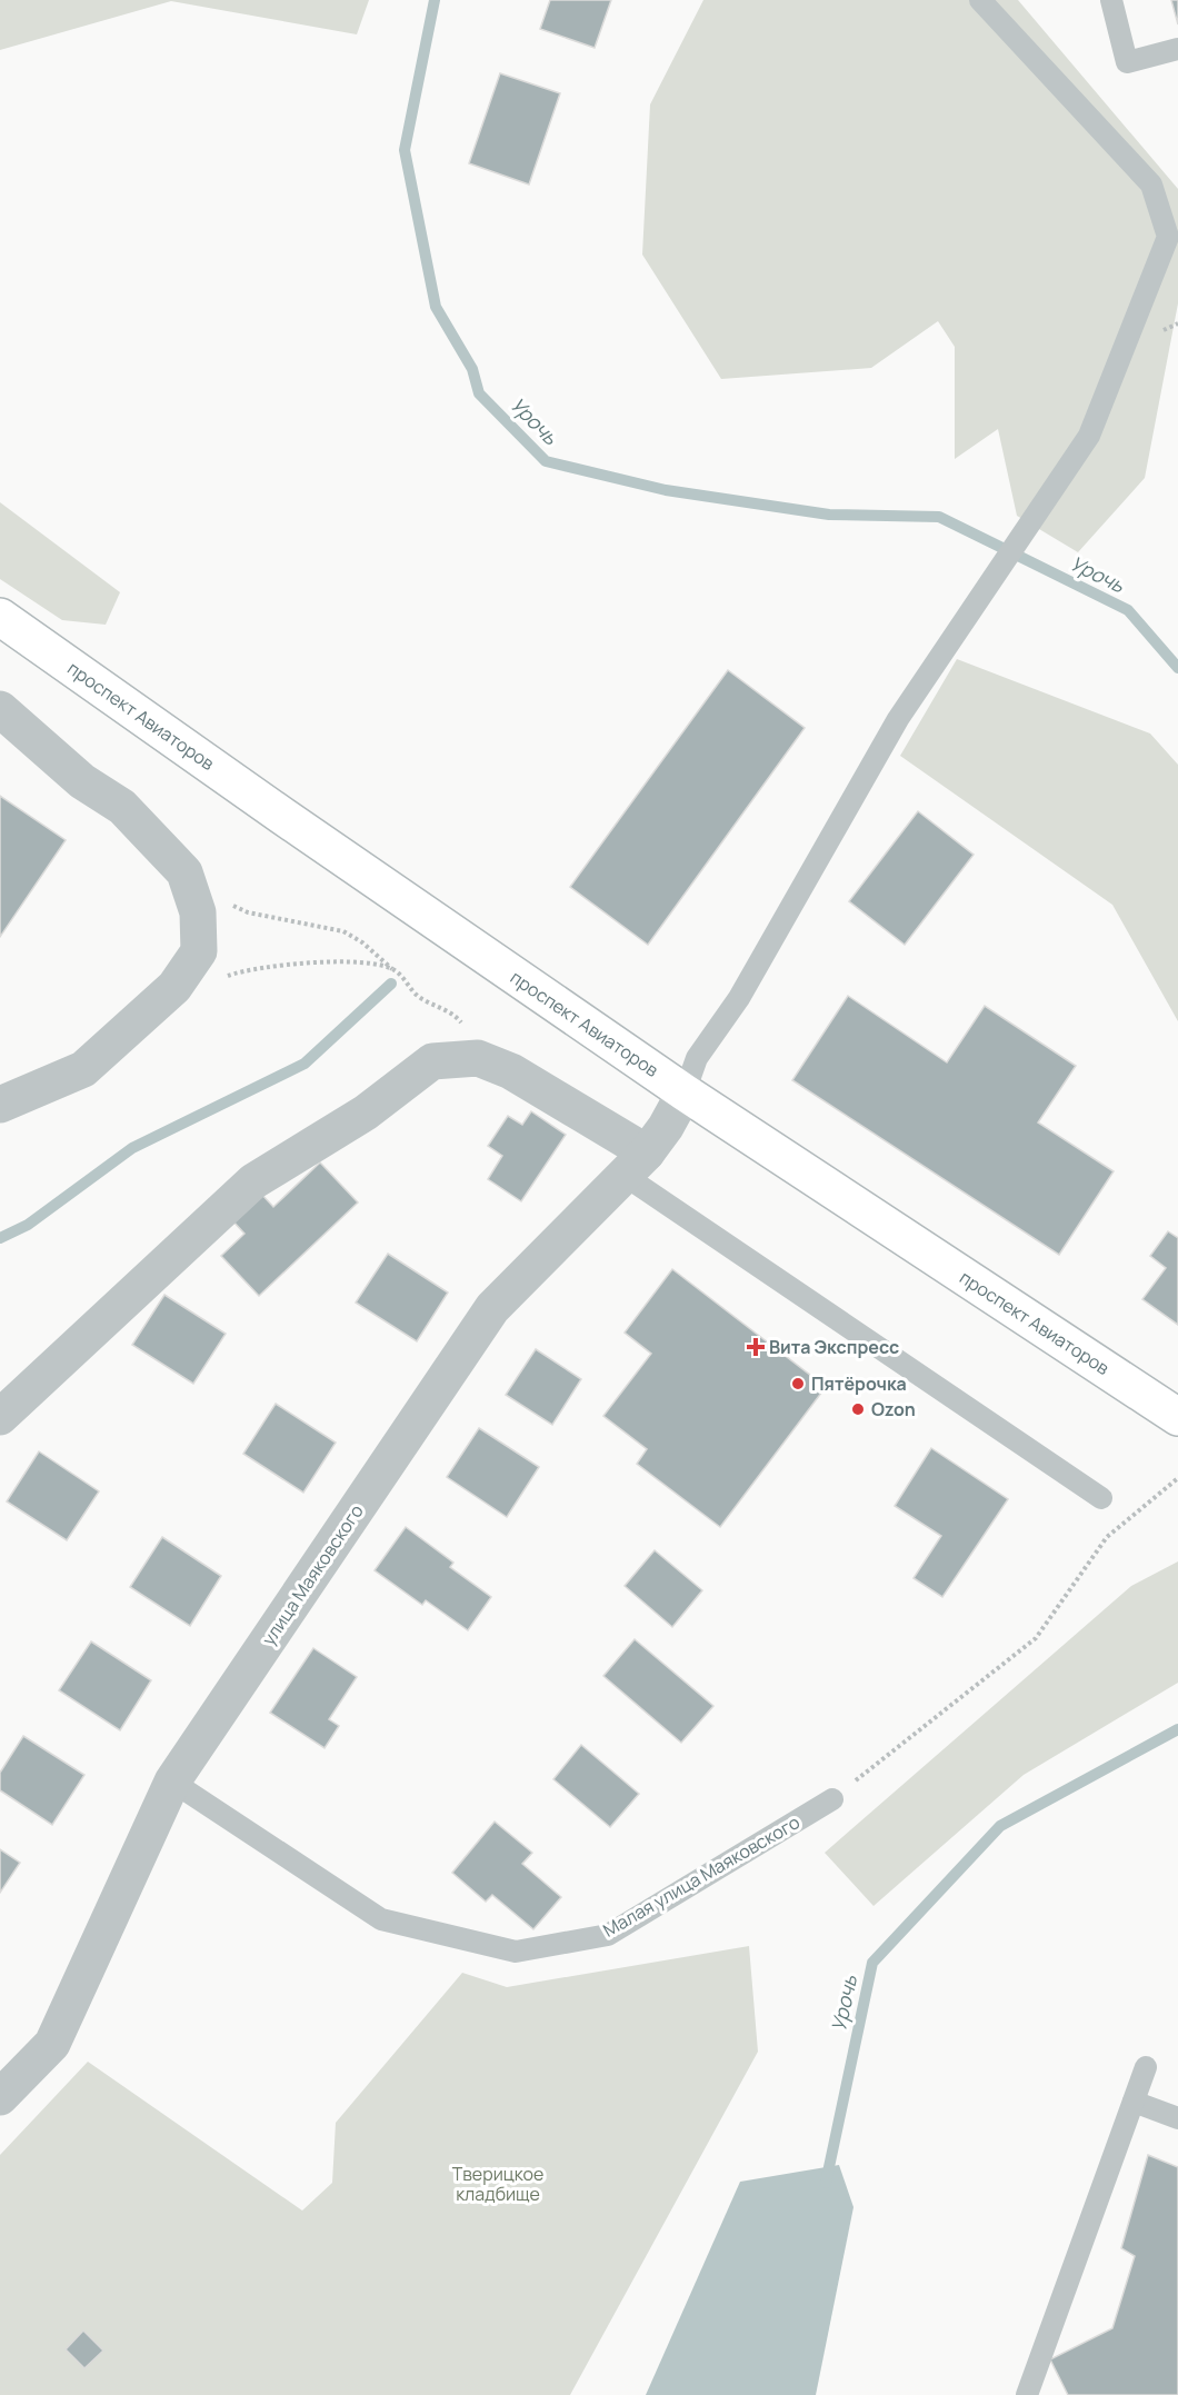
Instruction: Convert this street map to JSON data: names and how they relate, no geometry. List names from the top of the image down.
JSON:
{
  "streets": {
    "street": ["проспект Авиаторов", "улица Маяковского"],
    "lane": ["Малая улица Маяковского"]
  },
  "crossings": [
    ["проспект Авиаторов", "улица Маяковского"],
    ["улица Маяковского", "Малая улица Маяковского"]
  ],
  "water": ["Урочь"],
  "parks": ["Тверицкое кладбище"],
  "places": {
    "health": ["Вита Экспресс"],
    "other": ["Пятёрочка", "Ozon"]
  }
}
